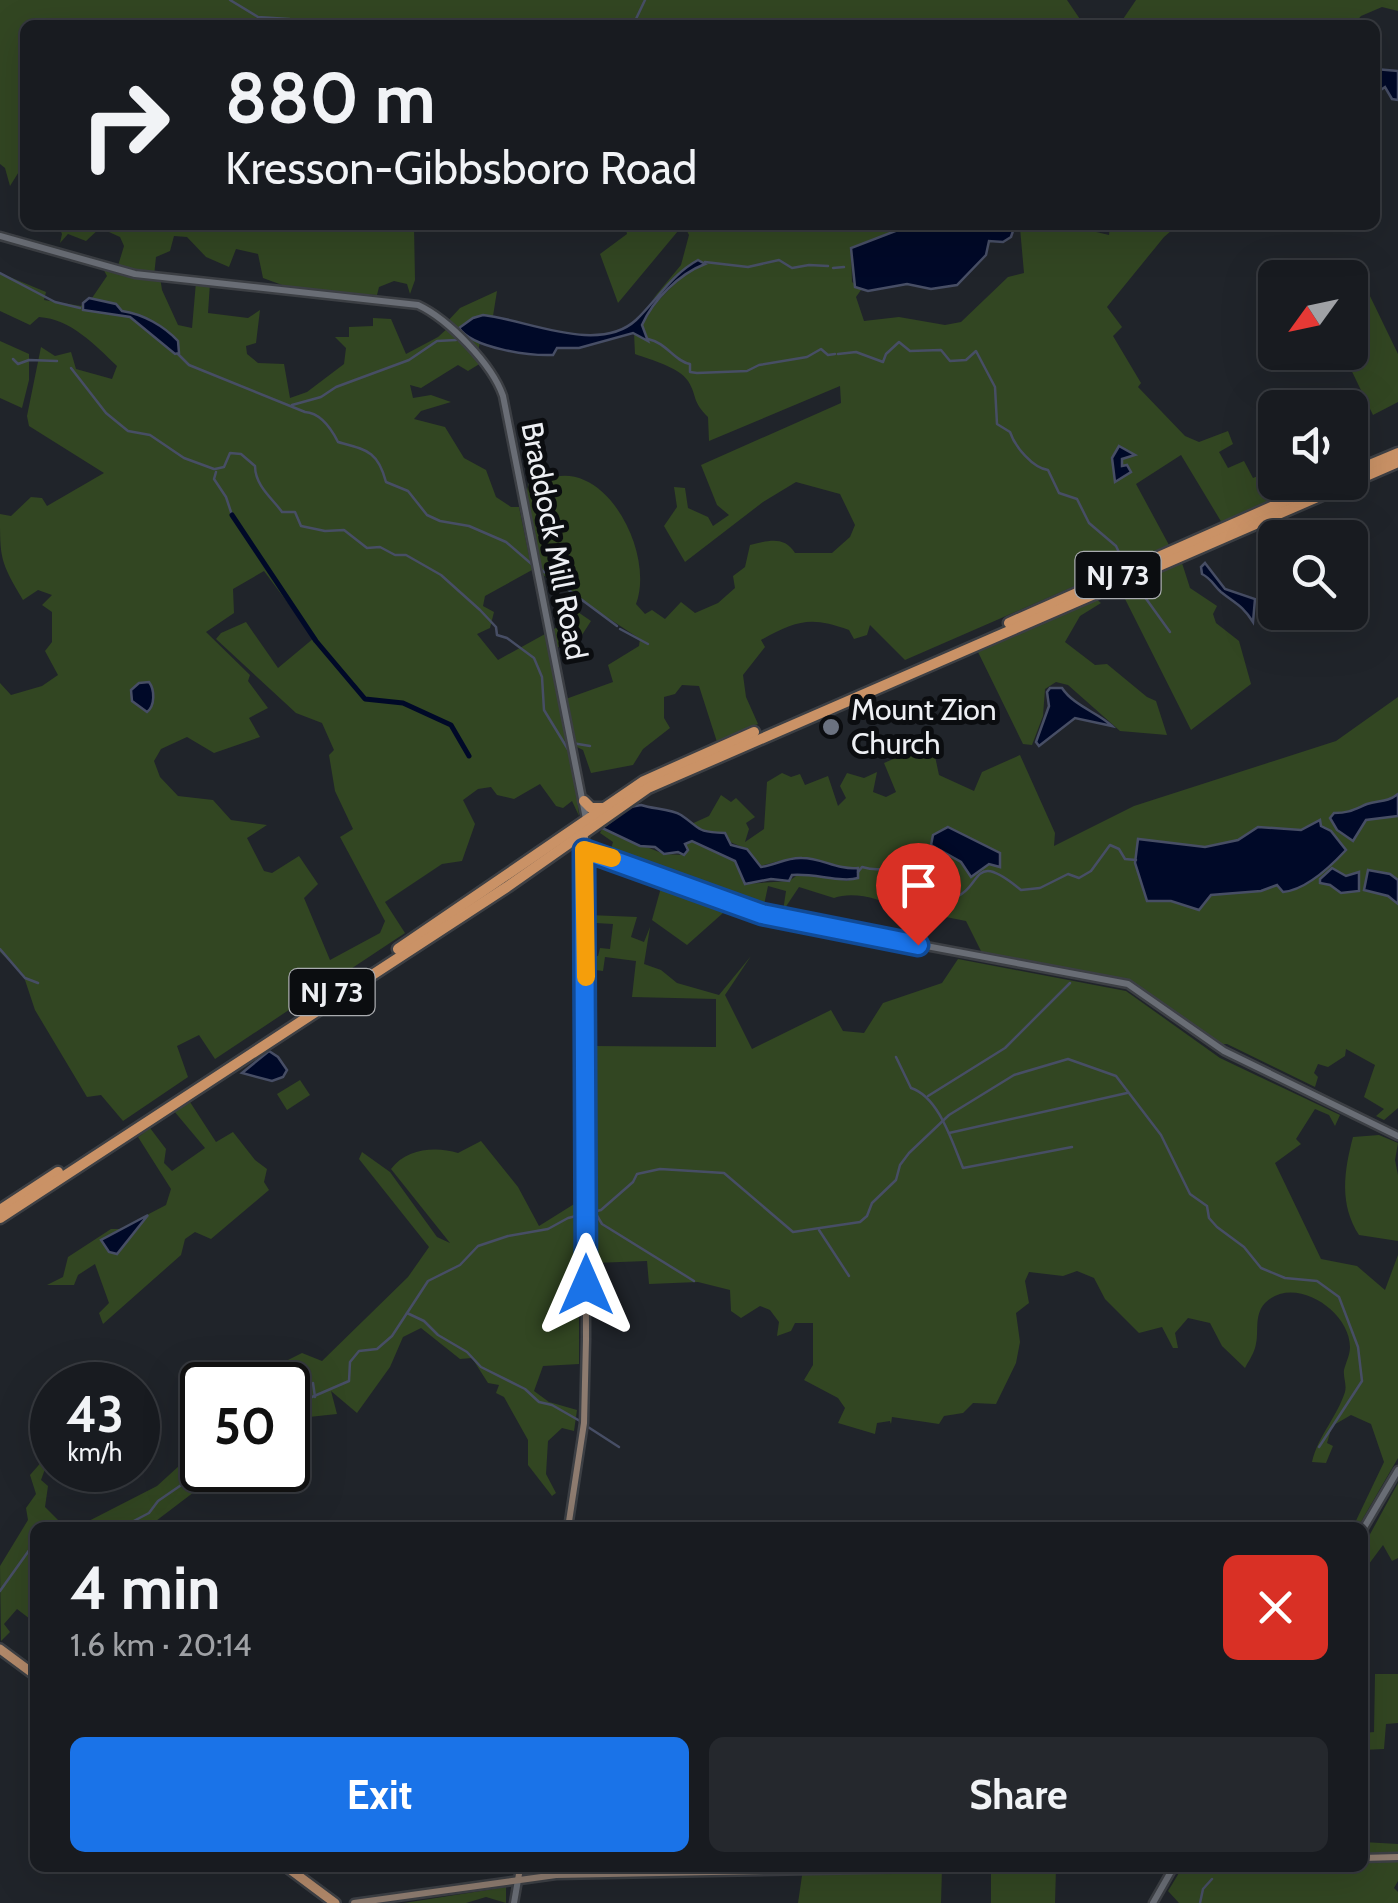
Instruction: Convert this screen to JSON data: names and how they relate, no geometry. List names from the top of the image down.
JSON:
{
  "streets": {
    "highway": ["NJ 73"],
    "street": ["Braddock Mill Road"]
  },
  "crossings": [
    ["Braddock Mill Road", "NJ 73"]
  ],
  "places": ["Mount Zion Church"],
  "north": "bottom left",
  "page": {
    "turn": ["880 m", "Kresson-Gibbsboro Road"],
    "speed": "43 km/h",
    "limit": "50",
    "heading": ["4 min", "1.6 km · 20:14"],
    "buttons": ["Exit", "Share"]
  }
}
